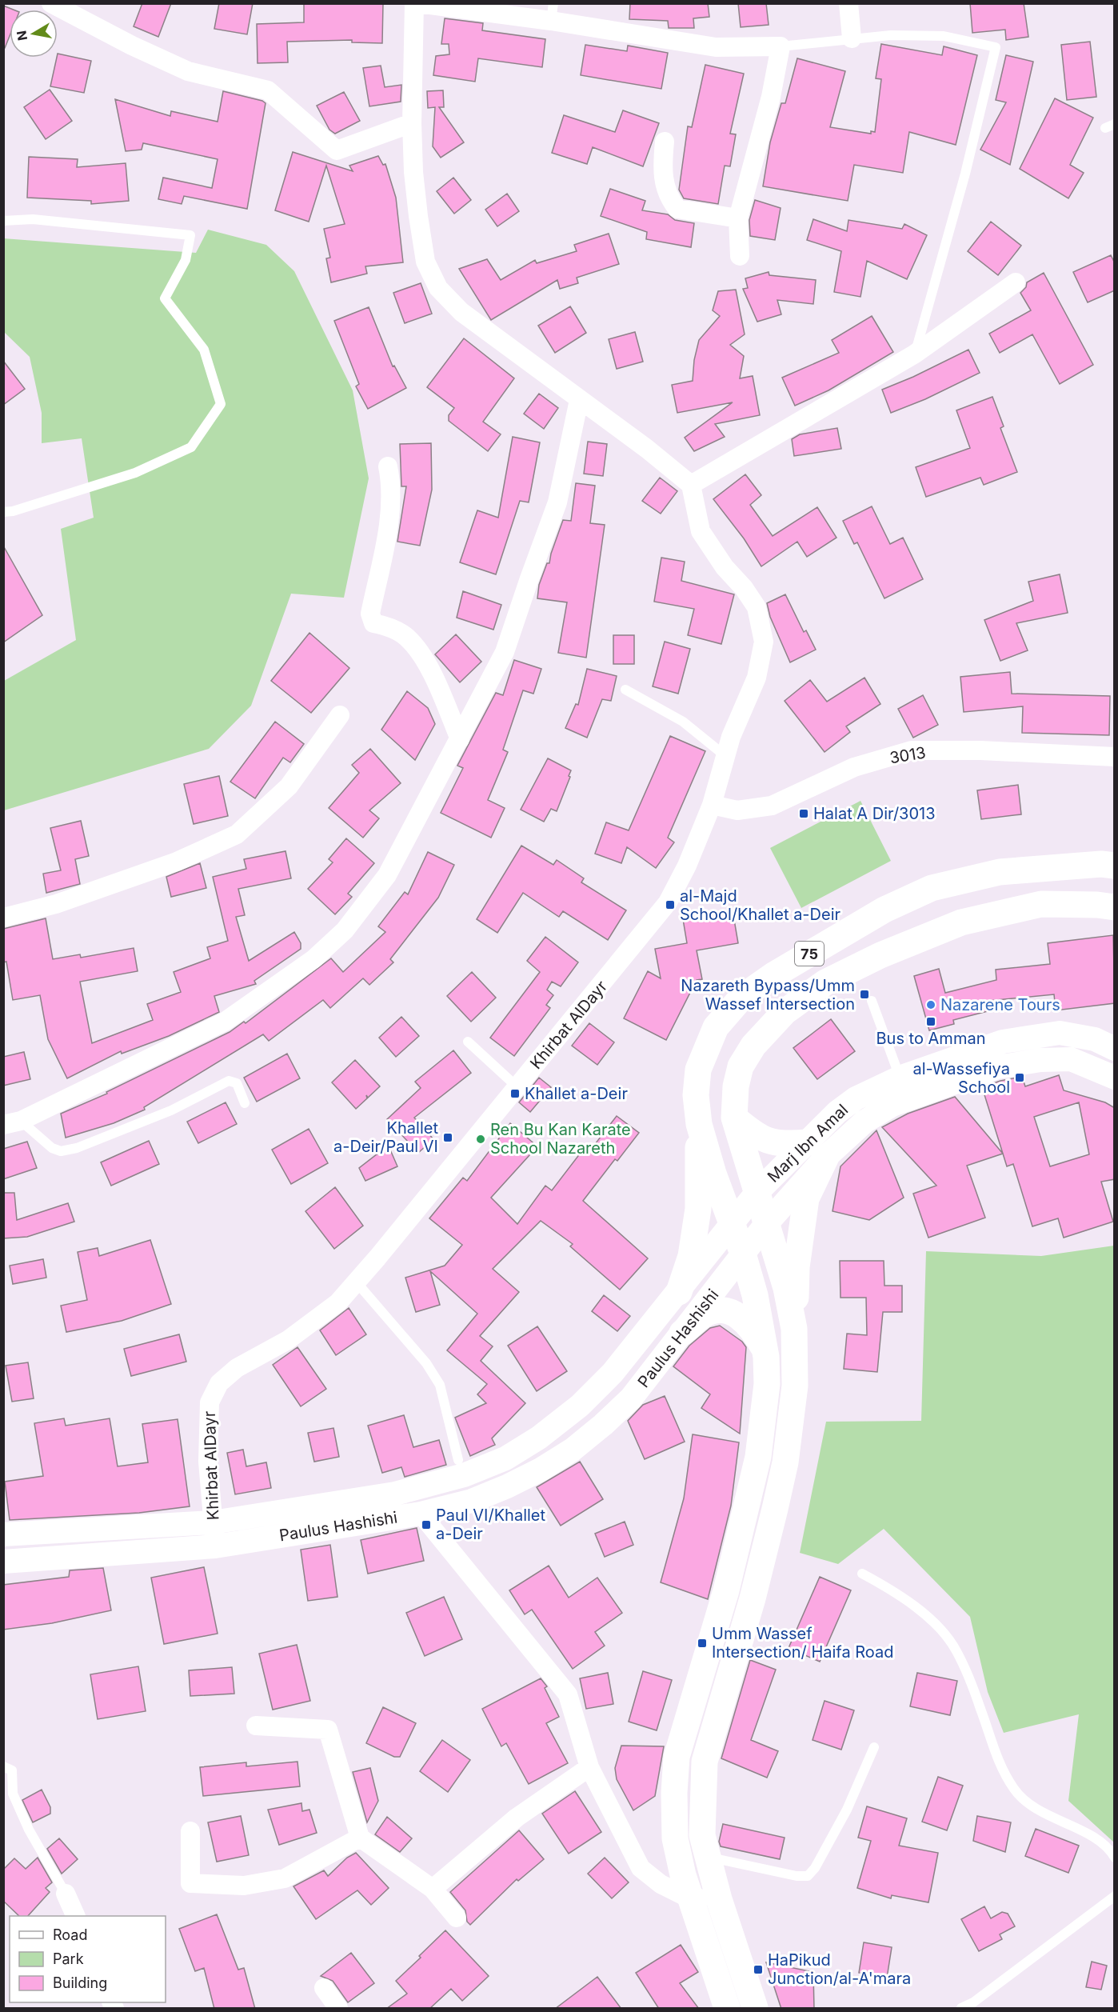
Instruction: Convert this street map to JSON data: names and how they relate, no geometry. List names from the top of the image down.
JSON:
{
  "streets": {
    "highway": ["75"],
    "street": [
      "3013",
      "Khirbat AlDayr",
      "Marj Ibn Amal",
      "Paulus Hashishi"
    ]
  },
  "crossings": [
    ["3013", "Khirbat AlDayr"],
    ["75", "Marj Ibn Amal"],
    ["75", "Paulus Hashishi"],
    ["Khirbat AlDayr", "Paulus Hashishi"],
    ["Marj Ibn Amal", "Paulus Hashishi"]
  ],
  "places": {
    "transit": [
      "Halat A Dir/3013",
      "al-Majd School/Khallet a-Deir",
      "Nazareth Bypass/Umm Wassef Intersection",
      "Bus to Amman",
      "al-Wassefiya School",
      "Khallet a-Deir",
      "Khallet a-Deir/Paul VI",
      "Paul VI/Khallet a-Deir",
      "Umm Wassef Intersection/ Haifa Road",
      "HaPikud Junction/al-A'mara"
    ],
    "other": ["Nazarene Tours", "Ren Bu Kan Karate School Nazareth"]
  },
  "legend": ["Road", "Park", "Building"],
  "north": "left"
}
